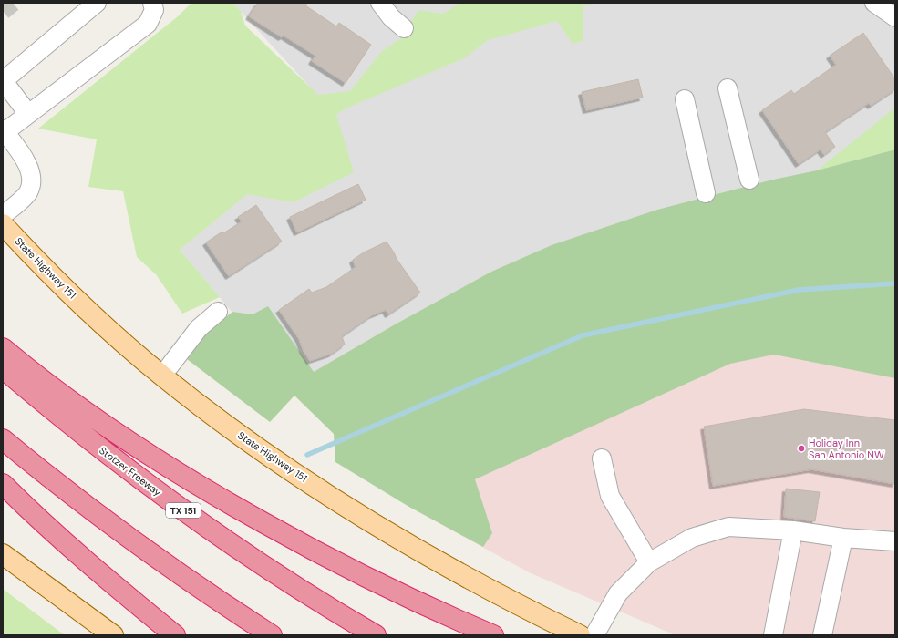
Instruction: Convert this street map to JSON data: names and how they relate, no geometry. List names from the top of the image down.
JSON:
{
  "streets": {
    "highway": ["Stotzer Freeway", "TX 151"],
    "main road": ["State Highway 151"]
  },
  "places": ["Holiday Inn San Antonio NW"]
}
